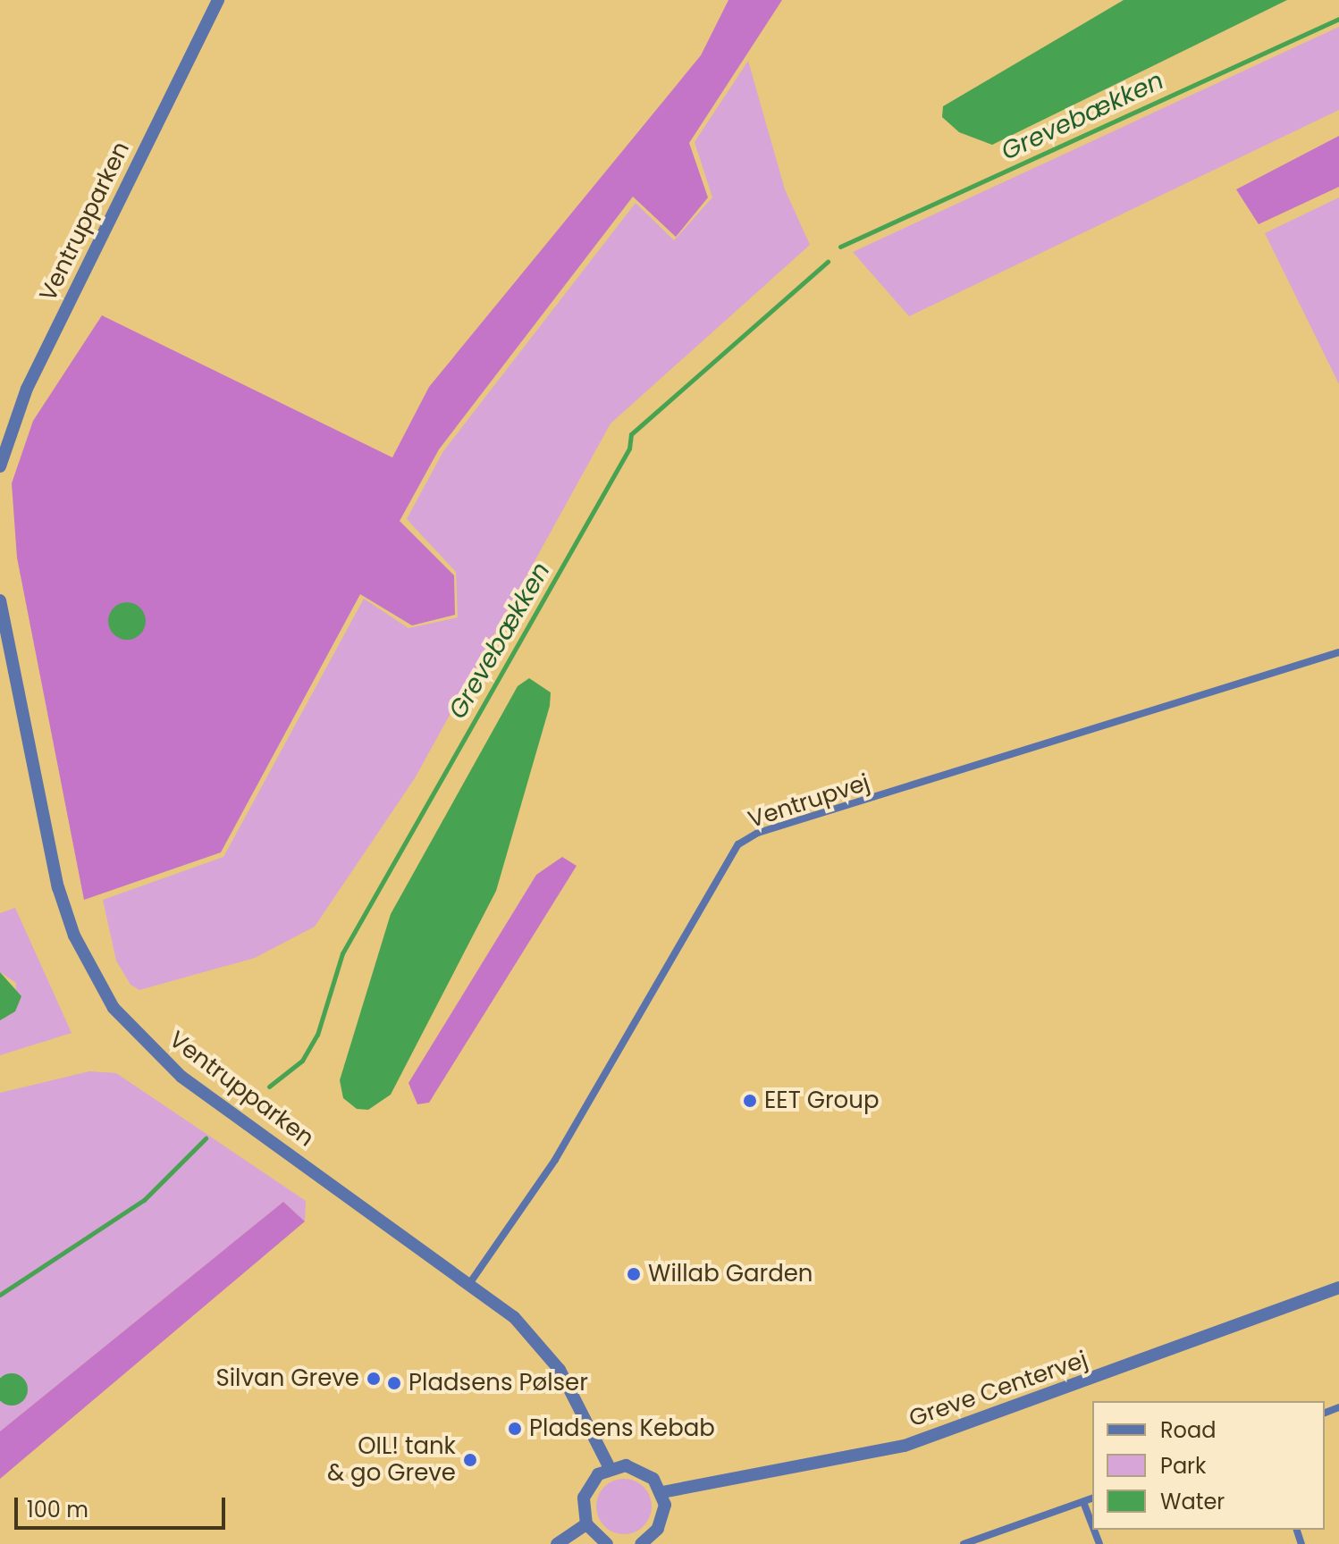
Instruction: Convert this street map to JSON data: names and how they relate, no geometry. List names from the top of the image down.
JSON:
{
  "streets": {
    "street": ["Ventrupparken", "Ventrupvej", "Greve Centervej"]
  },
  "crossings": [
    ["Ventrupparken", "Ventrupvej"]
  ],
  "water": ["Grevebækken"],
  "places": [
    "EET Group",
    "Willab Garden",
    "Silvan Greve",
    "Pladsens Pølser",
    "Pladsens Kebab",
    "OIL! tank & go Greve"
  ],
  "legend": ["Road", "Park", "Water"],
  "scale_bar": "100 m"
}
